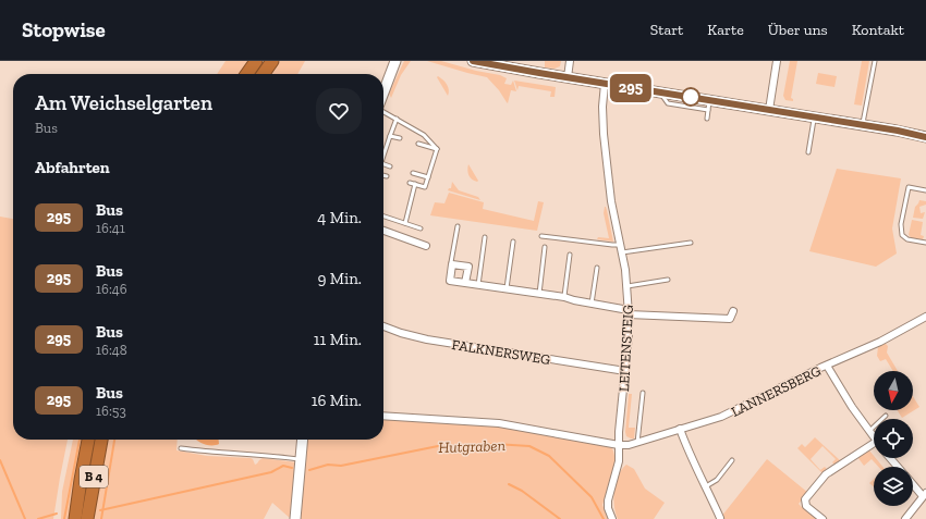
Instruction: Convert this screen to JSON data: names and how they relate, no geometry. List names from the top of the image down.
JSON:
{
  "streets": {
    "highway": ["B 4"],
    "street": ["LEITENSTEIG", "FALKNERSWEG", "LANNERSBERG"]
  },
  "crossings": [
    ["LEITENSTEIG", "FALKNERSWEG"],
    ["LEITENSTEIG", "LANNERSBERG"]
  ],
  "water": ["Hutgraben"],
  "lines": ["bus line 295"],
  "north": "bottom",
  "page": {
    "header": "Stopwise",
    "nav": [
      "Start",
      "Karte",
      "Über uns",
      "Kontakt"
    ],
    "on_map": "295",
    "heading": [
      ["Am Weichselgarten", "Bus"],
      "Abfahrten"
    ],
    "list": [
      {
        "mark": "295",
        "name": "Bus",
        "note": "16:41",
        "value": "4 Min."
      },
      {
        "mark": "295",
        "name": "Bus",
        "note": "16:46",
        "value": "9 Min."
      },
      {
        "mark": "295",
        "name": "Bus",
        "note": "16:48",
        "value": "11 Min."
      },
      {
        "mark": "295",
        "name": "Bus",
        "note": "16:53",
        "value": "16 Min."
      }
    ]
  }
}
